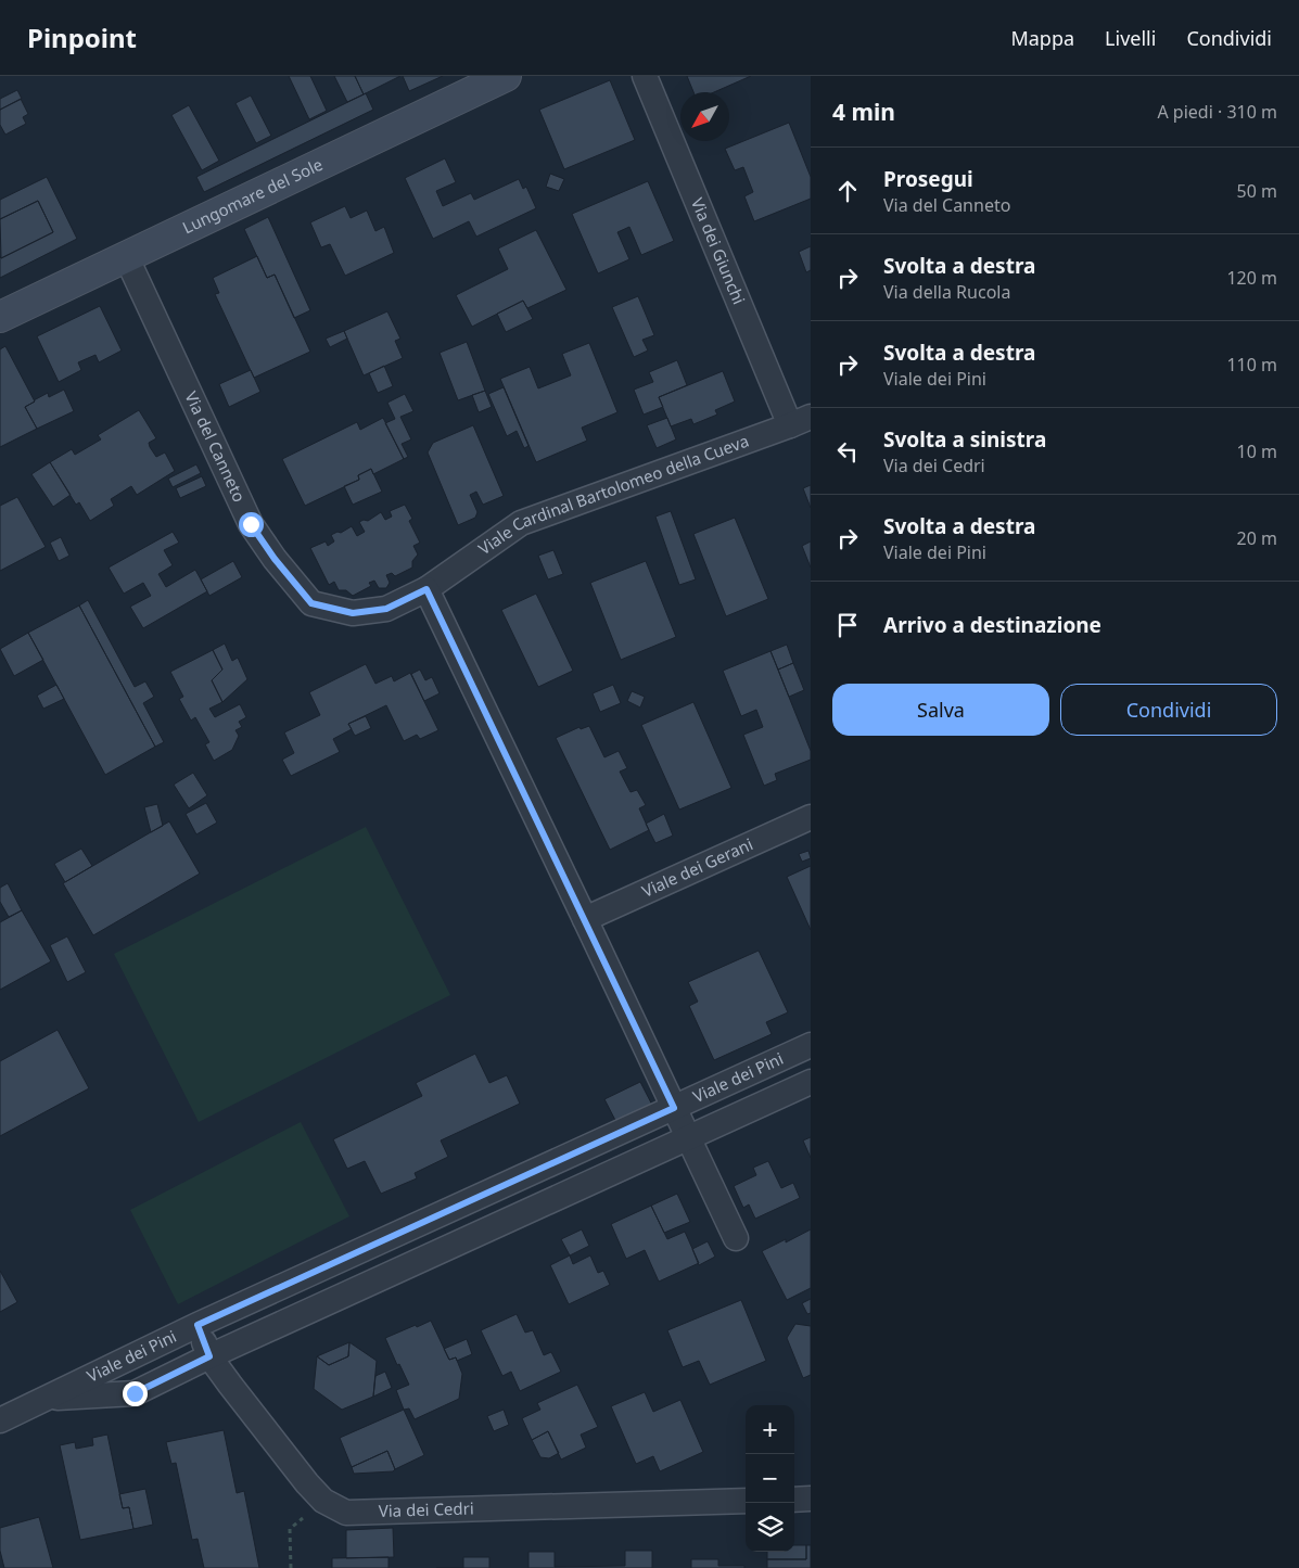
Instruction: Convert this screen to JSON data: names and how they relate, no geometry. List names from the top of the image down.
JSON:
{
  "streets": {
    "street": [
      "Lungomare del Sole",
      "Via dei Giunchi",
      "Via del Canneto",
      "Viale Cardinal Bartolomeo della Cueva",
      "Viale dei Gerani",
      "Viale dei Pini",
      "Via dei Cedri"
    ]
  },
  "crossings": [
    ["Lungomare del Sole", "Via del Canneto"],
    ["Via dei Giunchi", "Viale Cardinal Bartolomeo della Cueva"],
    ["Via del Canneto", "Viale Cardinal Bartolomeo della Cueva"],
    ["Viale dei Pini", "Via dei Cedri"]
  ],
  "north": "bottom left",
  "page": {
    "header": "Pinpoint",
    "nav": ["Mappa", "Livelli", "Condividi"],
    "heading": ["4 min", "A piedi · 310 m"],
    "list": [
      ["Prosegui", "Via del Canneto", "50 m"],
      ["Svolta a destra", "Via della Rucola", "120 m"],
      ["Svolta a destra", "Viale dei Pini", "110 m"],
      ["Svolta a sinistra", "Via dei Cedri", "10 m"],
      ["Svolta a destra", "Viale dei Pini", "20 m"],
      "Arrivo a destinazione"
    ],
    "buttons": ["Salva", "Condividi"],
    "map_buttons": ["+", "−"]
  }
}
